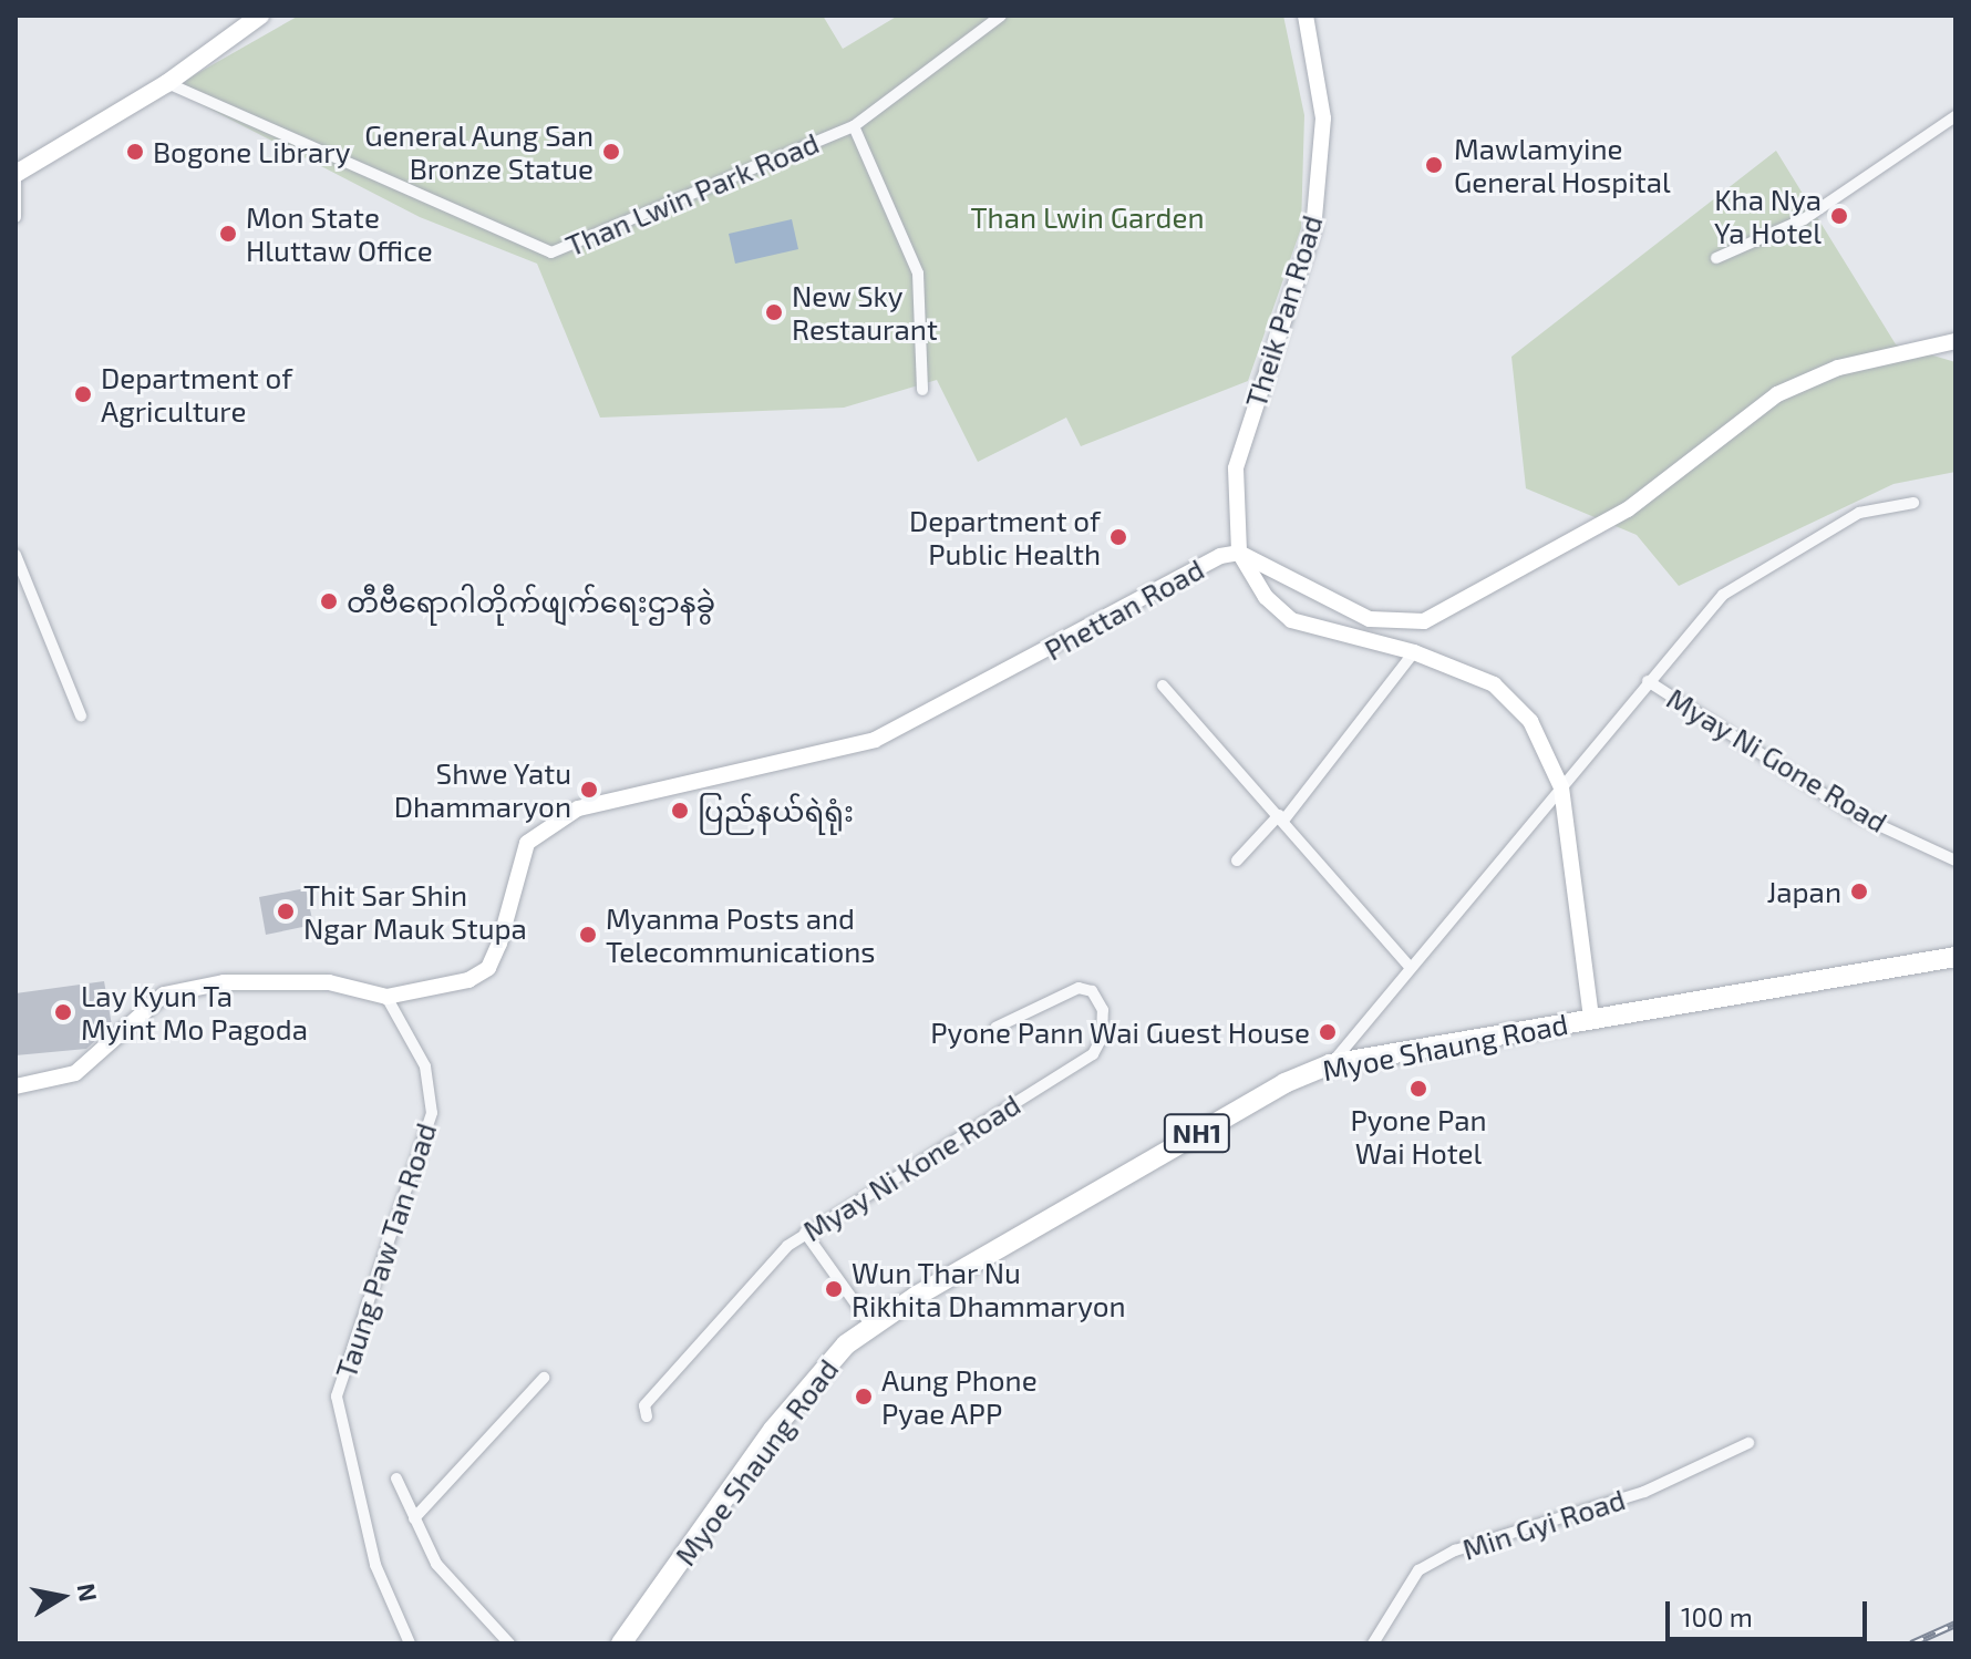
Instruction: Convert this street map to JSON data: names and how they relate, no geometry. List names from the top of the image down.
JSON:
{
  "streets": {
    "highway": ["Myoe Shaung Road", "NH1"],
    "street": [
      "Than Lwin Park Road",
      "Theik Pan Road",
      "Phettan Road",
      "Myay Ni Gone Road",
      "Myay Ni Kone Road",
      "Taung Paw Tan Road",
      "Min Gyi Road"
    ]
  },
  "crossings": [
    ["Theik Pan Road", "Phettan Road"],
    ["Phettan Road", "Taung Paw Tan Road"]
  ],
  "parks": ["Than Lwin Garden"],
  "places": [
    "Bogone Library",
    "General Aung San Bronze Statue",
    "Mawlamyine General Hospital",
    "Kha Nya Ya Hotel",
    "Mon State Hluttaw Office",
    "New Sky Restaurant",
    "Department of Agriculture",
    "Department of Public Health",
    "တီဗီရောဂါတိုက်ဖျက်ရေးဌာနခွဲ",
    "Shwe Yatu Dhammaryon",
    "ပြည်နယ်ရဲရုံး",
    "Japan",
    "Thit Sar Shin Ngar Mauk Stupa",
    "Myanma Posts and Telecommunications",
    "Lay Kyun Ta Myint Mo Pagoda",
    "Pyone Pann Wai Guest House",
    "Pyone Pan Wai Hotel",
    "Wun Thar Nu Rikhita Dhammaryon",
    "Aung Phone Pyae APP"
  ],
  "scale_bar": "100 m",
  "north": "right"
}
